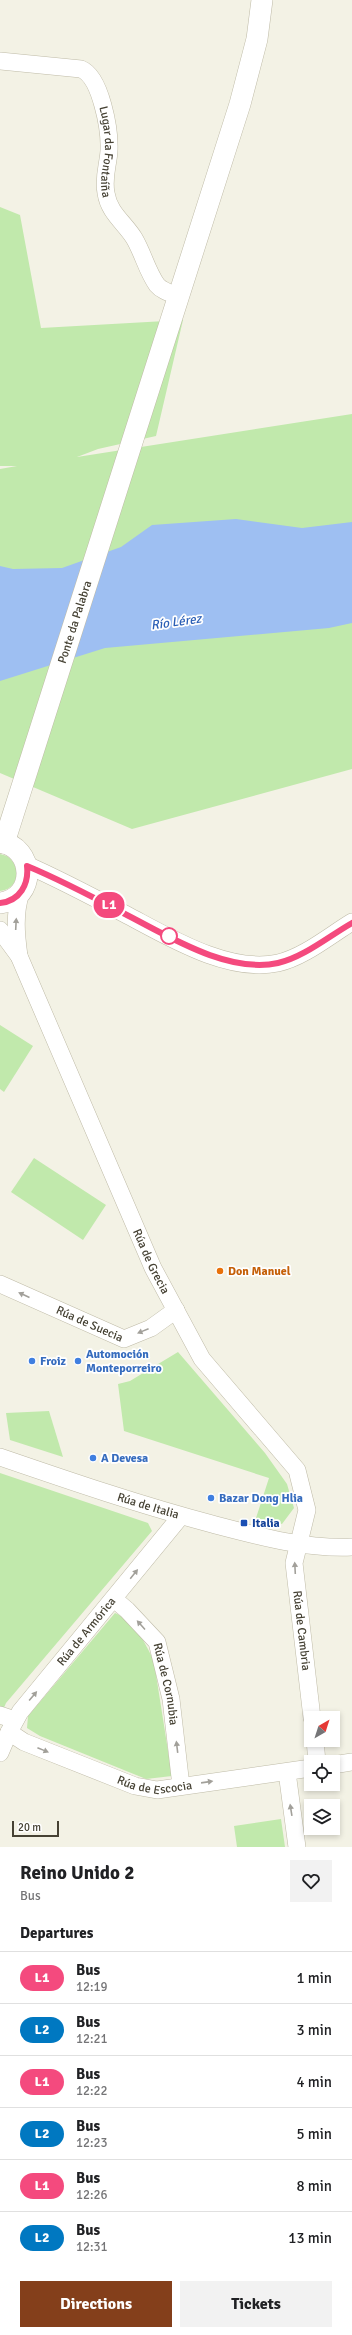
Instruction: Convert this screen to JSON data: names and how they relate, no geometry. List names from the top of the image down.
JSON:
{
  "streets": {
    "street": [
      "Lugar da Fontaíña",
      "Ponte da Palabra",
      "Rúa de Grecia",
      "Rúa de Suecia",
      "Rúa de Italia",
      "Rúa de Cambria",
      "Rúa de Armórica",
      "Rúa de Cornubia",
      "Rúa de Escocia"
    ]
  },
  "crossings": [
    ["Lugar da Fontaíña", "Ponte da Palabra"],
    ["Rúa de Grecia", "Rúa de Suecia"],
    ["Rúa de Grecia", "Rúa de Italia"],
    ["Rúa de Grecia", "Rúa de Cambria"],
    ["Rúa de Italia", "Rúa de Cambria"],
    ["Rúa de Italia", "Rúa de Armórica"],
    ["Rúa de Armórica", "Rúa de Cornubia"],
    ["Rúa de Armórica", "Rúa de Escocia"],
    ["Rúa de Cornubia", "Rúa de Escocia"]
  ],
  "one_way": [
    "Rúa de Suecia",
    "Rúa de Cambria",
    "Rúa de Armórica",
    "Rúa de Cornubia",
    "Rúa de Escocia"
  ],
  "water": ["Río Lérez"],
  "places": {
    "other": [
      "Don Manuel",
      "Froiz",
      "Automoción Monteporreiro",
      "A Devesa",
      "Bazar Dong Hlia"
    ],
    "transit": ["Italia"]
  },
  "lines": ["bus line L1"],
  "scale_bar": "20 m",
  "north": "top right",
  "page": {
    "on_map": "L1",
    "scale": "20 m",
    "heading": [
      ["Reino Unido 2", "Bus"],
      "Departures"
    ],
    "list": [
      {
        "mark": "L1",
        "name": "Bus",
        "note": "12:19",
        "value": "1 min"
      },
      {
        "mark": "L2",
        "name": "Bus",
        "note": "12:21",
        "value": "3 min"
      },
      {
        "mark": "L1",
        "name": "Bus",
        "note": "12:22",
        "value": "4 min"
      },
      {
        "mark": "L2",
        "name": "Bus",
        "note": "12:23",
        "value": "5 min"
      },
      {
        "mark": "L1",
        "name": "Bus",
        "note": "12:26",
        "value": "8 min"
      },
      {
        "mark": "L2",
        "name": "Bus",
        "note": "12:31",
        "value": "13 min"
      }
    ],
    "buttons": ["Directions", "Tickets"]
  }
}
